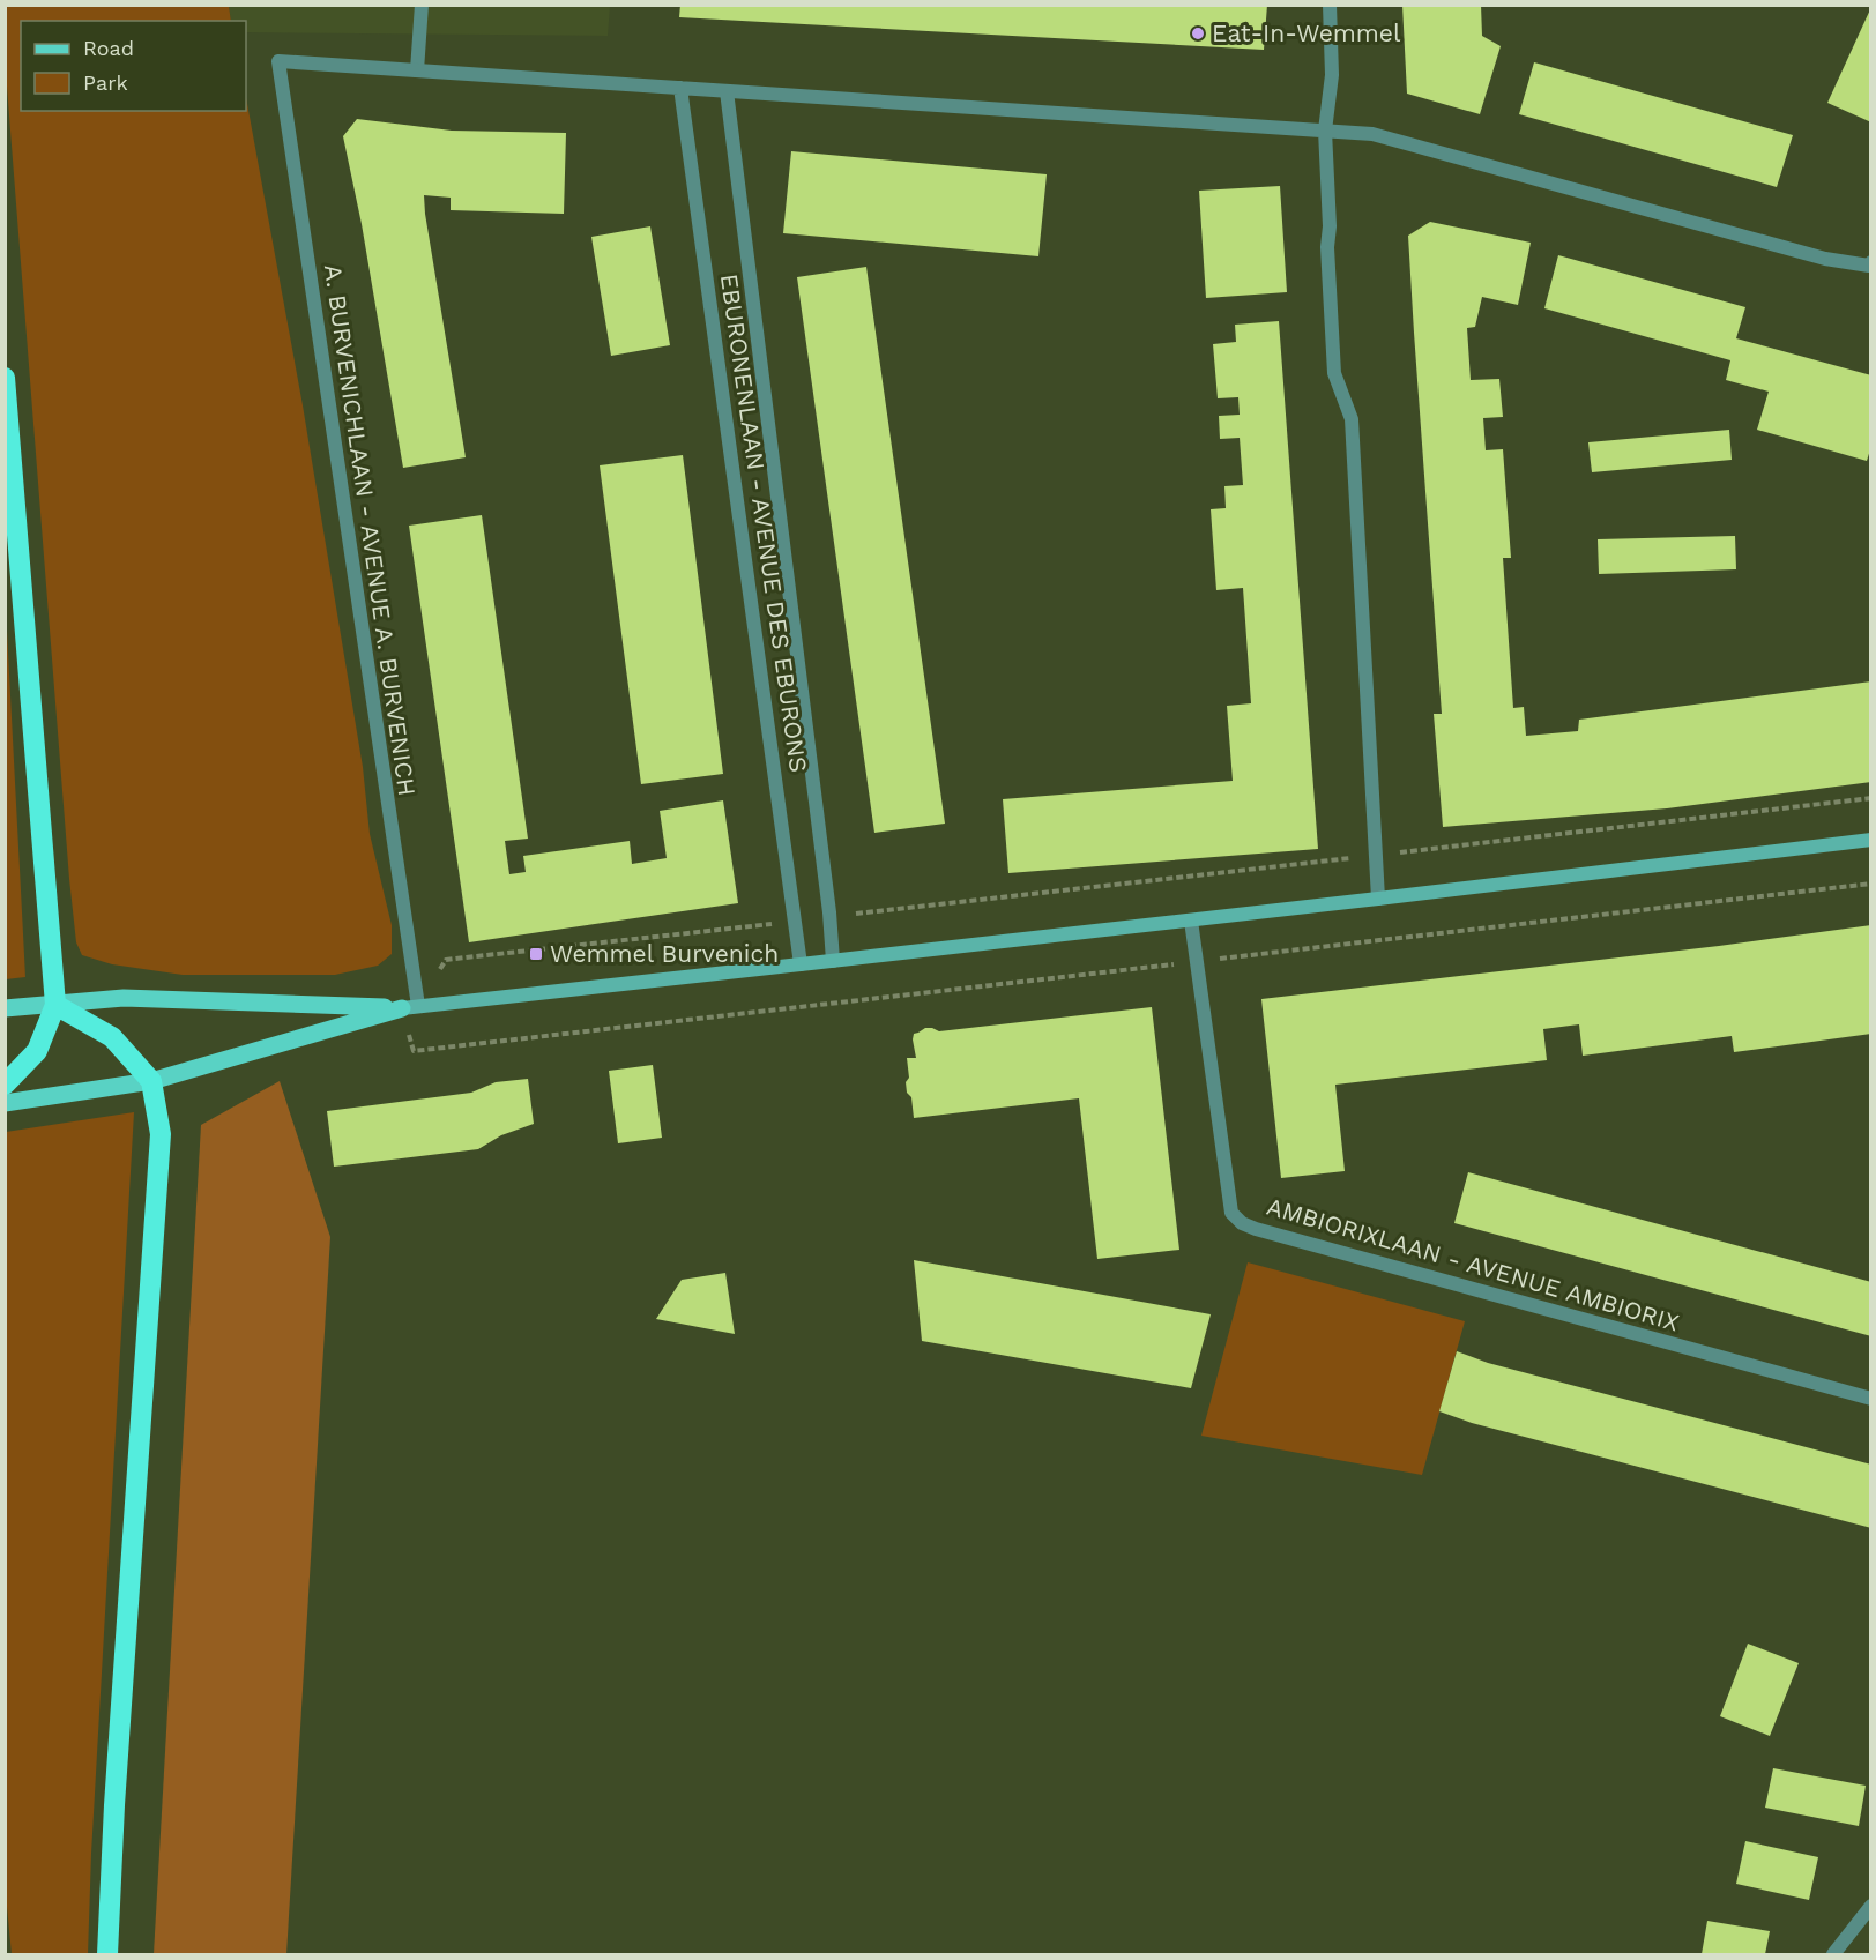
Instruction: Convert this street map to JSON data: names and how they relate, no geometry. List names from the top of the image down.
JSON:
{
  "streets": {
    "street": ["EBURONENLAAN - AVENUE DES EBURONS", "A. BURVENICHLAAN - AVENUE A. BURVENICH", "AMBIORIXLAAN - AVENUE AMBIORIX"]
  },
  "places": {
    "other": ["Eat-In-Wemmel"],
    "transit": ["Wemmel Burvenich"]
  },
  "legend": ["Road", "Park"]
}
